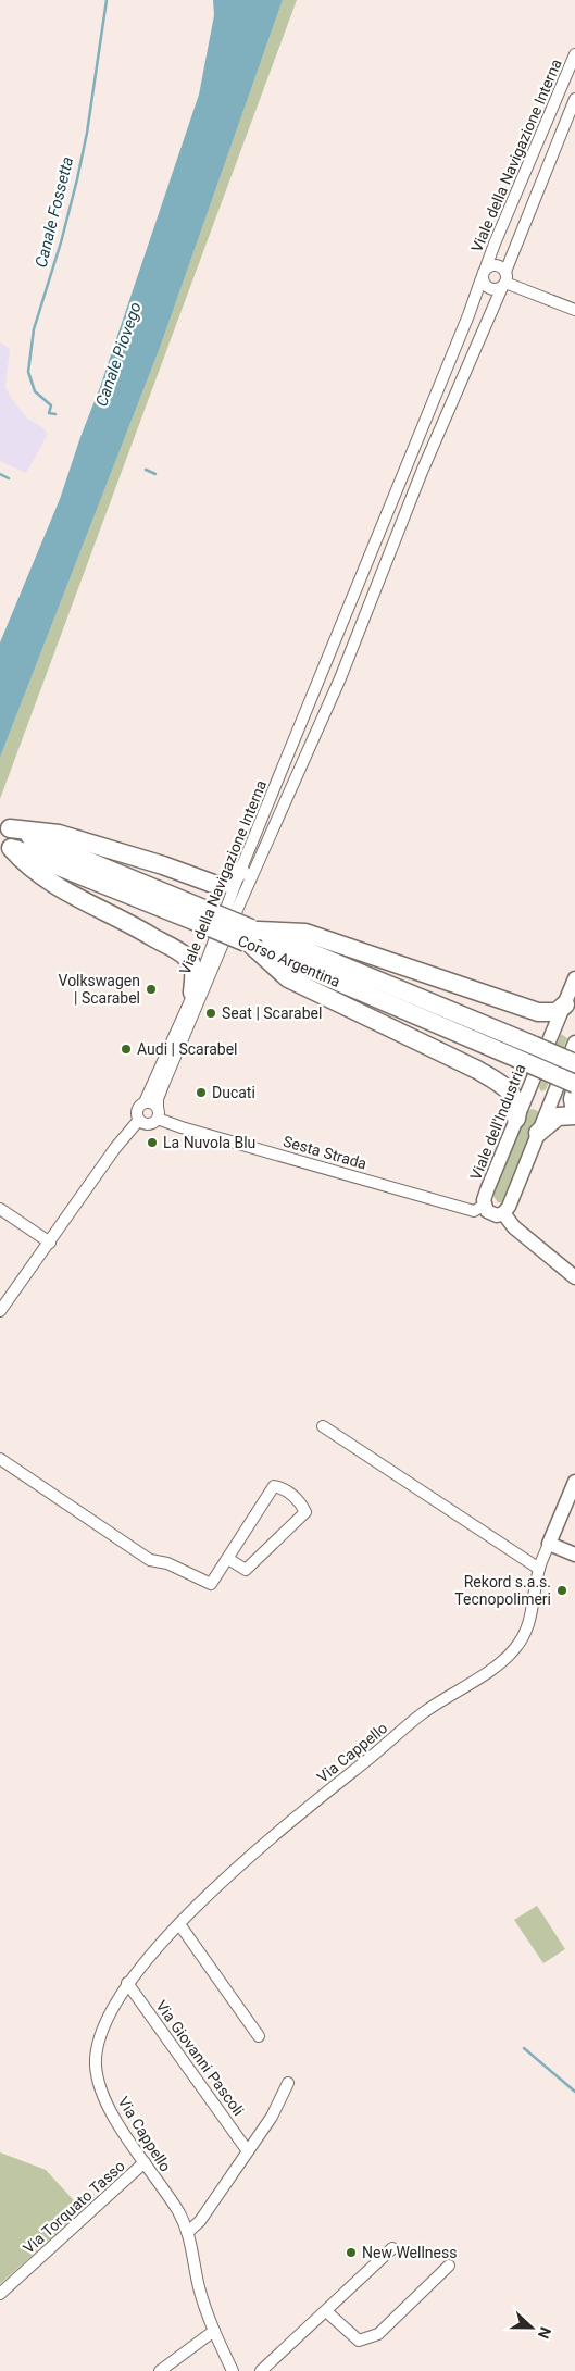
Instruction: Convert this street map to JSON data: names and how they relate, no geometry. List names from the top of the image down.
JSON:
{
  "streets": {
    "highway": ["Corso Argentina"],
    "street": [
      "Viale della Navigazione Interna",
      "Viale dell'Industria",
      "Sesta Strada",
      "Via Cappello",
      "Via Giovanni Pascoli",
      "Via Torquato Tasso"
    ]
  },
  "crossings": [
    ["Viale della Navigazione Interna", "Sesta Strada"],
    ["Viale dell'Industria", "Sesta Strada"],
    ["Via Cappello", "Via Giovanni Pascoli"],
    ["Via Cappello", "Via Torquato Tasso"]
  ],
  "water": ["Canale Fossetta", "Canale Piovego"],
  "places": [
    "Volkswagen | Scarabel",
    "Seat | Scarabel",
    "Audi | Scarabel",
    "Ducati",
    "La Nuvola Blu",
    "Rekord s.a.s. Tecnopolimeri",
    "New Wellness"
  ],
  "north": "right"
}
